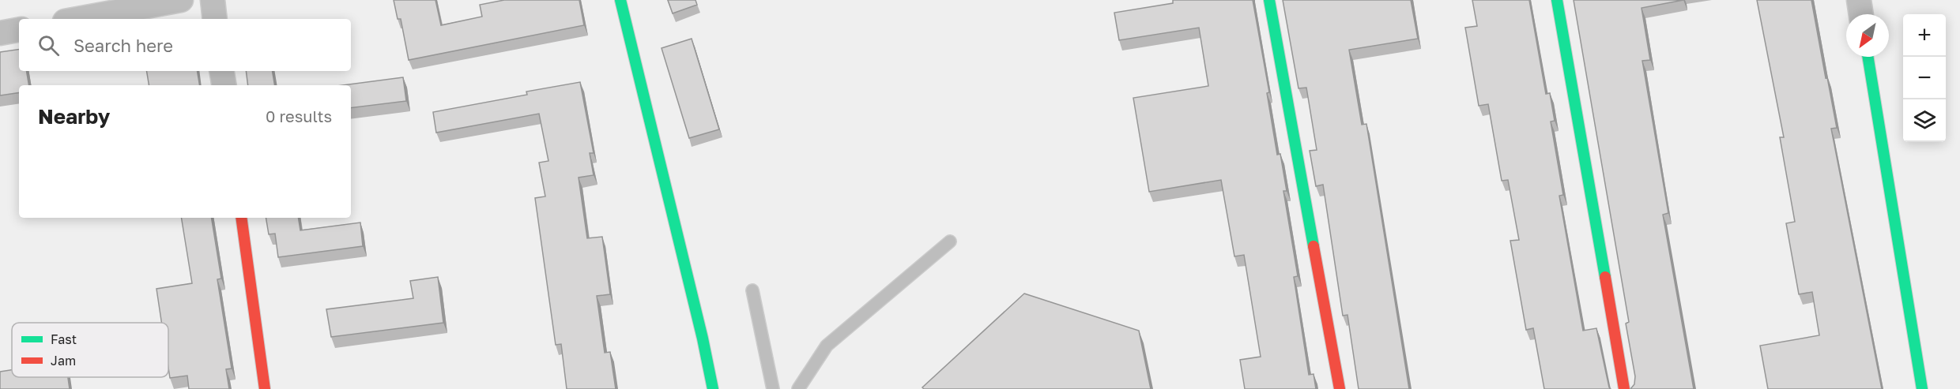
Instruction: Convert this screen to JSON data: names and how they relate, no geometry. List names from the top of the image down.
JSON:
{
  "legend": ["Fast", "Jam"],
  "north": "bottom left",
  "page": {
    "map_buttons": ["+", "−"],
    "search": "Search here",
    "heading": ["Nearby", "0 results"]
  }
}
